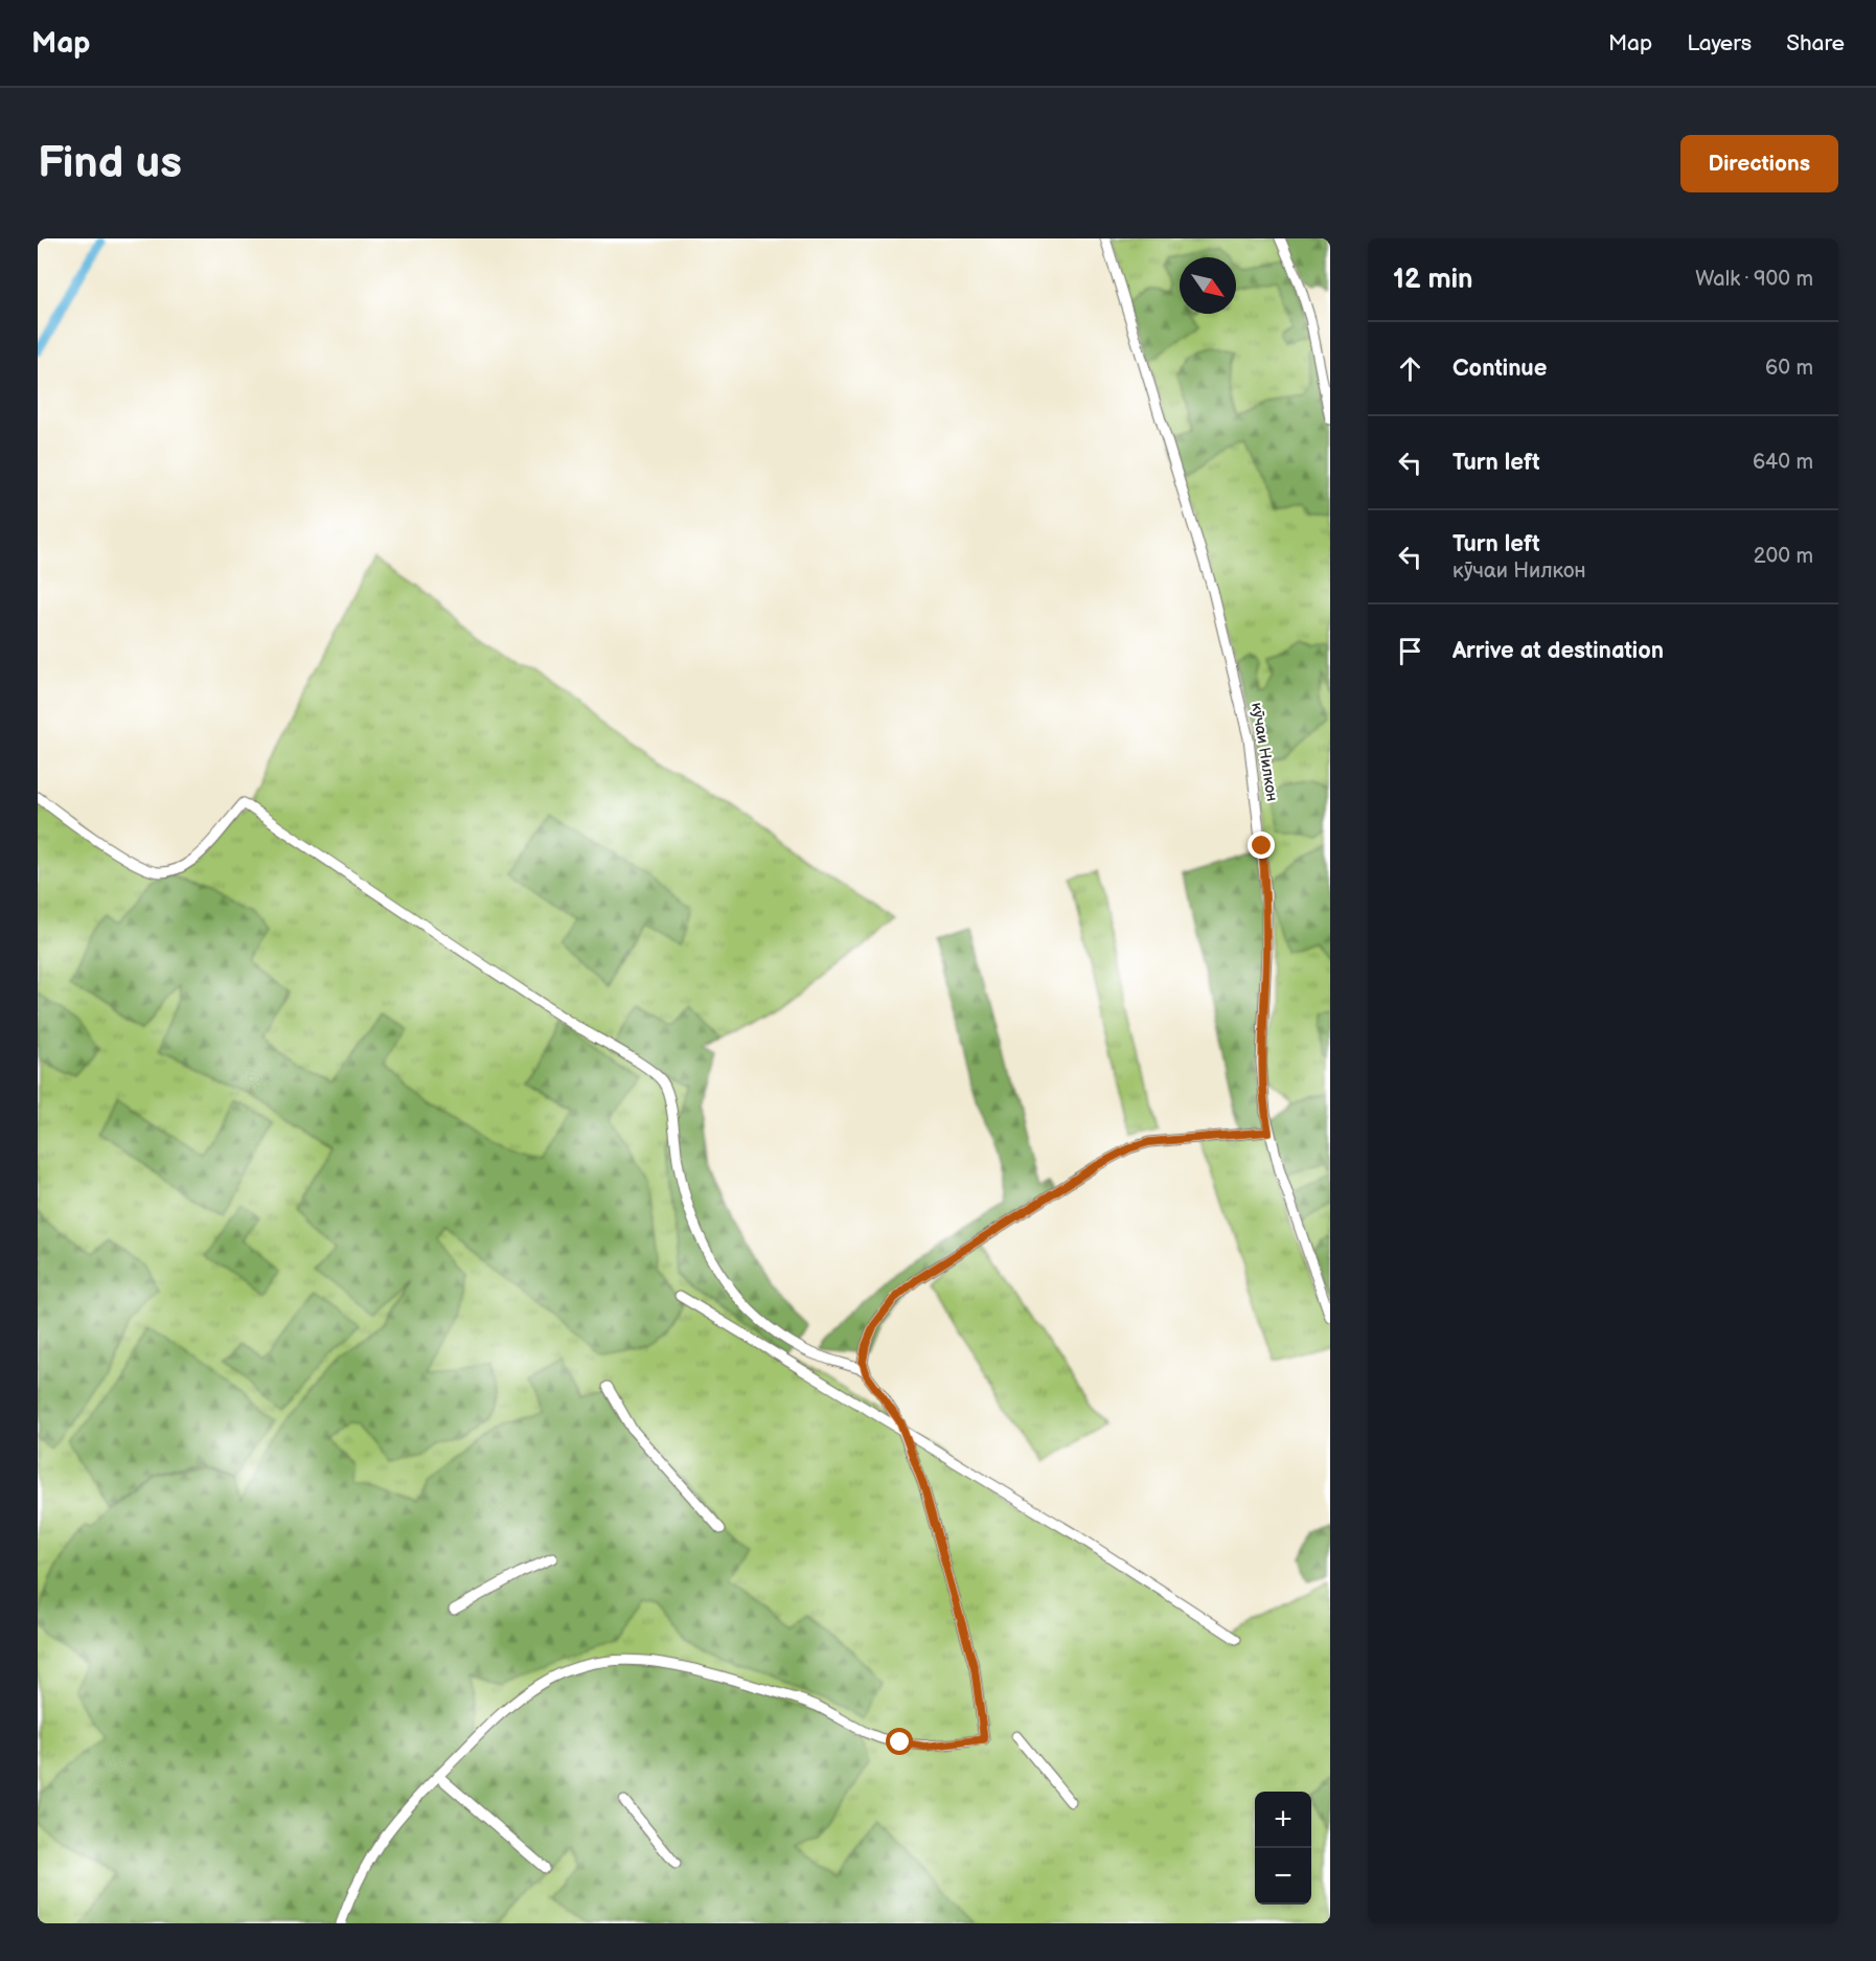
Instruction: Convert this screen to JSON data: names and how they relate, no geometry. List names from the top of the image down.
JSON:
{
  "streets": {
    "street": ["кӯчаи Нилкон"]
  },
  "north": "bottom right",
  "page": {
    "header": "Map",
    "nav": ["Map", "Layers", "Share"],
    "buttons": "Directions",
    "title": "Find us",
    "heading": ["12 min", "Walk · 900 m"],
    "list": [
      ["Continue", "60 m"],
      ["Turn left", "640 m"],
      ["Turn left", "кӯчаи Нилкон", "200 m"],
      "Arrive at destination"
    ],
    "map_buttons": ["+", "−"]
  }
}
